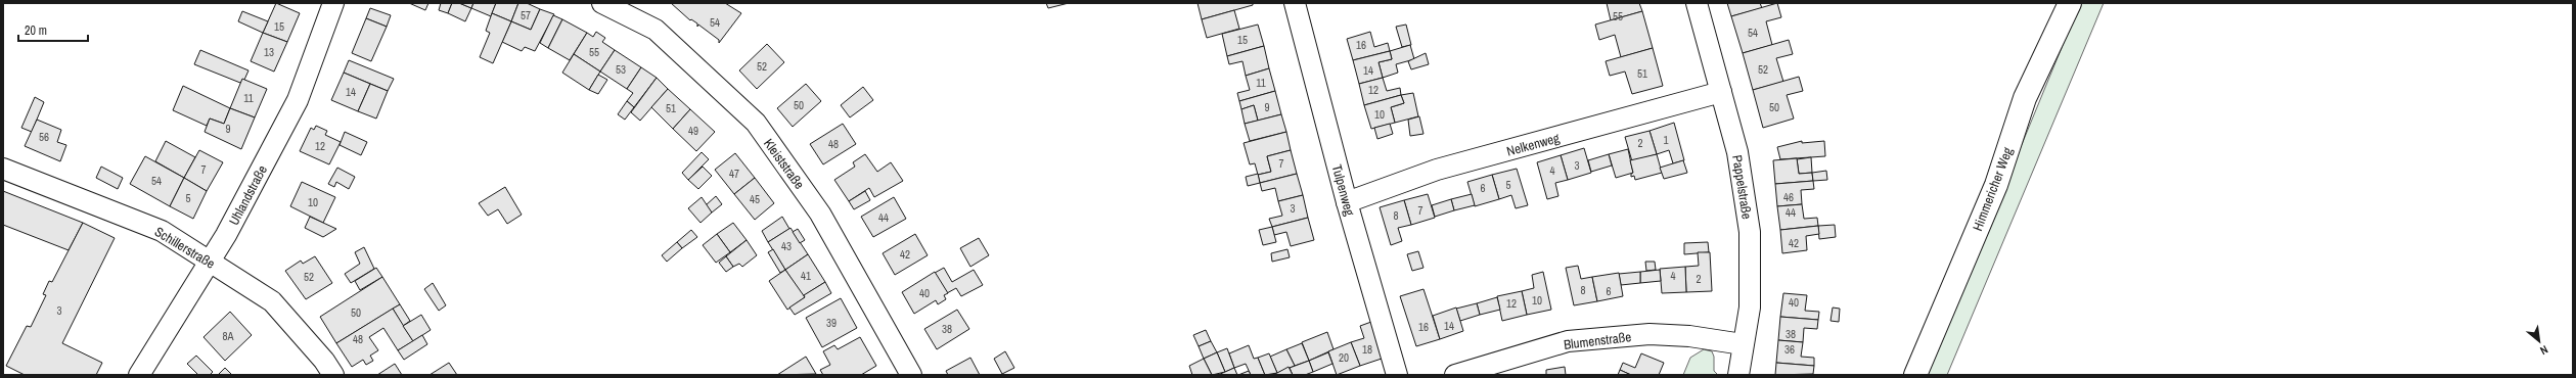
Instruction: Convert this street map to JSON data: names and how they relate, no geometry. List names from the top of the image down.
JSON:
{
  "streets": {
    "street": [
      "Nelkenweg",
      "Kleiststraße",
      "Pappelstraße",
      "Himmericher Weg",
      "Tulpenweg",
      "Uhlandstraße",
      "Schillerstraße",
      "Blumenstraße"
    ]
  },
  "crossings": [
    ["Nelkenweg", "Pappelstraße"],
    ["Nelkenweg", "Tulpenweg"],
    ["Pappelstraße", "Blumenstraße"],
    ["Uhlandstraße", "Schillerstraße"]
  ],
  "house_numbers": [
    "57",
    "55",
    "54",
    "15",
    "54",
    "15",
    "16",
    "13",
    "55",
    "52",
    "53",
    "52",
    "14",
    "51",
    "11",
    "12",
    "14",
    "11",
    "50",
    "9",
    "50",
    "51",
    "10",
    "9",
    "49",
    "56",
    "1",
    "2",
    "48",
    "12",
    "7",
    "3",
    "7",
    "4",
    "47",
    "54",
    "5",
    "6",
    "46",
    "5",
    "45",
    "10",
    "3",
    "7",
    "44",
    "8",
    "44",
    "42",
    "43",
    "42",
    "41",
    "4",
    "52",
    "2",
    "8",
    "6",
    "40",
    "10",
    "40",
    "12",
    "3",
    "50",
    "39",
    "14",
    "16",
    "38",
    "38",
    "8A",
    "48",
    "18",
    "36",
    "20"
  ],
  "scale_bar": "20 m",
  "north": "bottom right"
}
